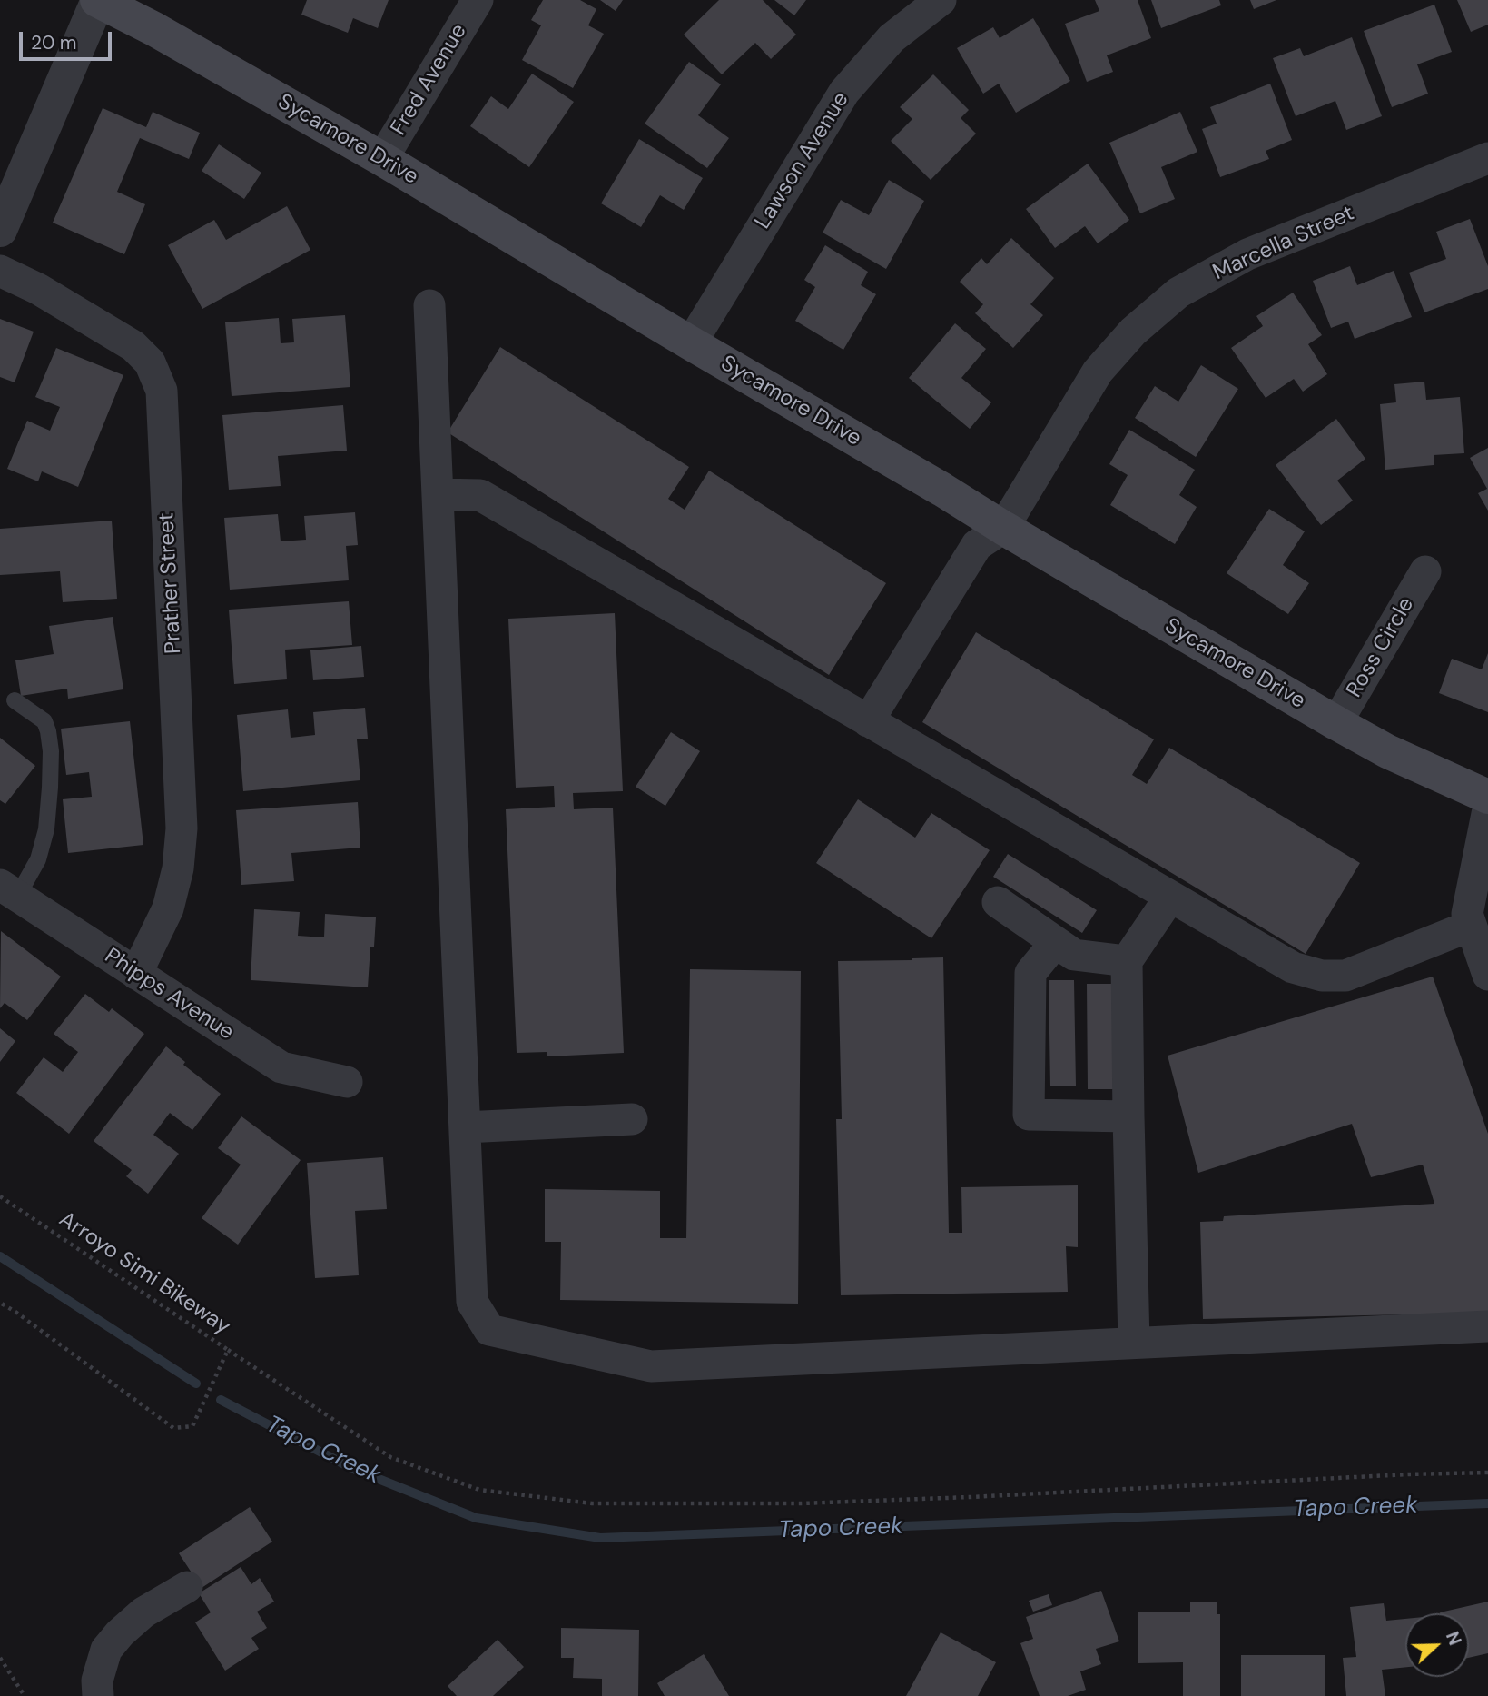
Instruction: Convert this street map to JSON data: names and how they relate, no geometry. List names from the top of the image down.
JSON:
{
  "streets": {
    "main road": ["Sycamore Drive"],
    "street": [
      "Fred Avenue",
      "Lawson Avenue",
      "Marcella Street",
      "Prather Street",
      "Ross Circle",
      "Phipps Avenue"
    ],
    "path": ["Arroyo Simi Bikeway"]
  },
  "crossings": [
    ["Fred Avenue", "Sycamore Drive"],
    ["Sycamore Drive", "Lawson Avenue"],
    ["Sycamore Drive", "Marcella Street"],
    ["Sycamore Drive", "Ross Circle"],
    ["Prather Street", "Phipps Avenue"]
  ],
  "water": ["Tapo Creek"],
  "scale_bar": "20 m",
  "north": "right"
}
